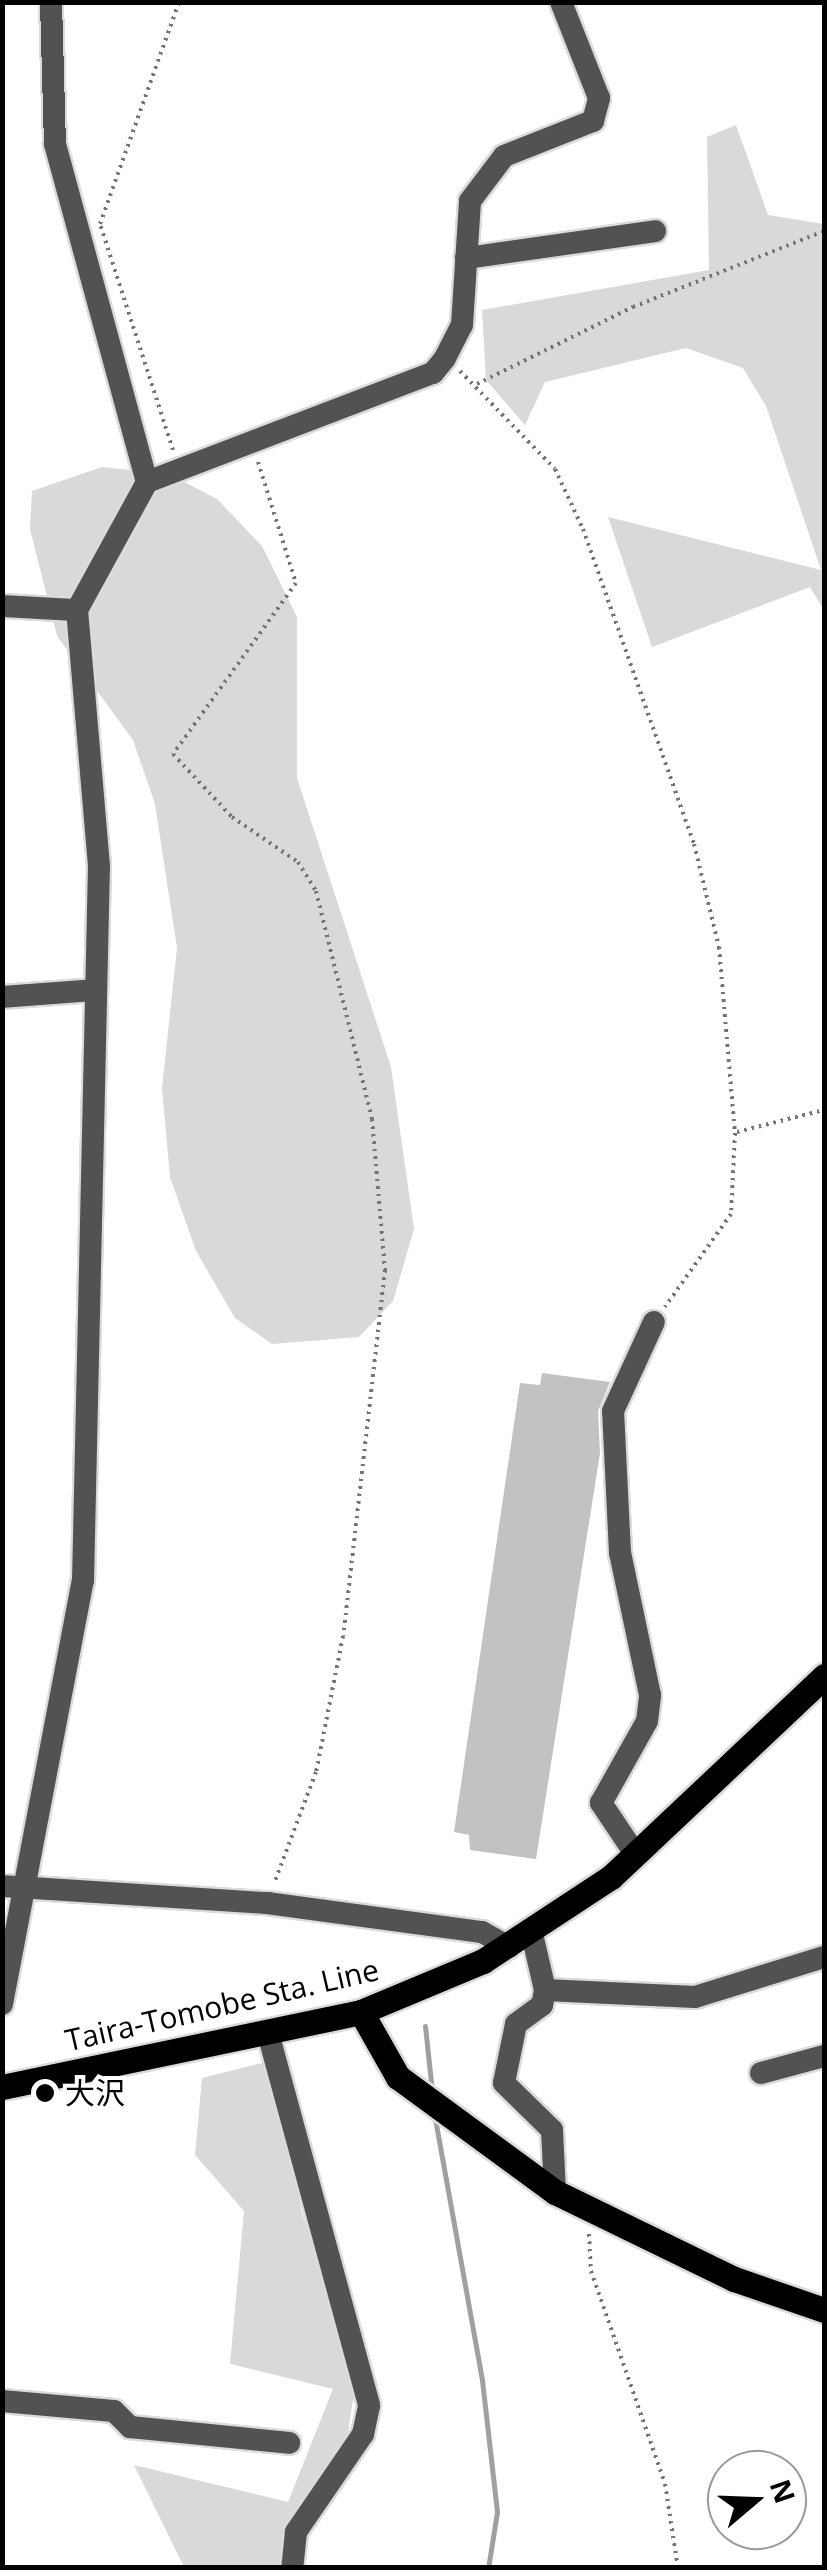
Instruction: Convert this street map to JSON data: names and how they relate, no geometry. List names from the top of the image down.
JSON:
{
  "streets": {
    "main road": ["Taira-Tomobe Sta. Line"]
  },
  "places": ["大沢"],
  "north": "right"
}
